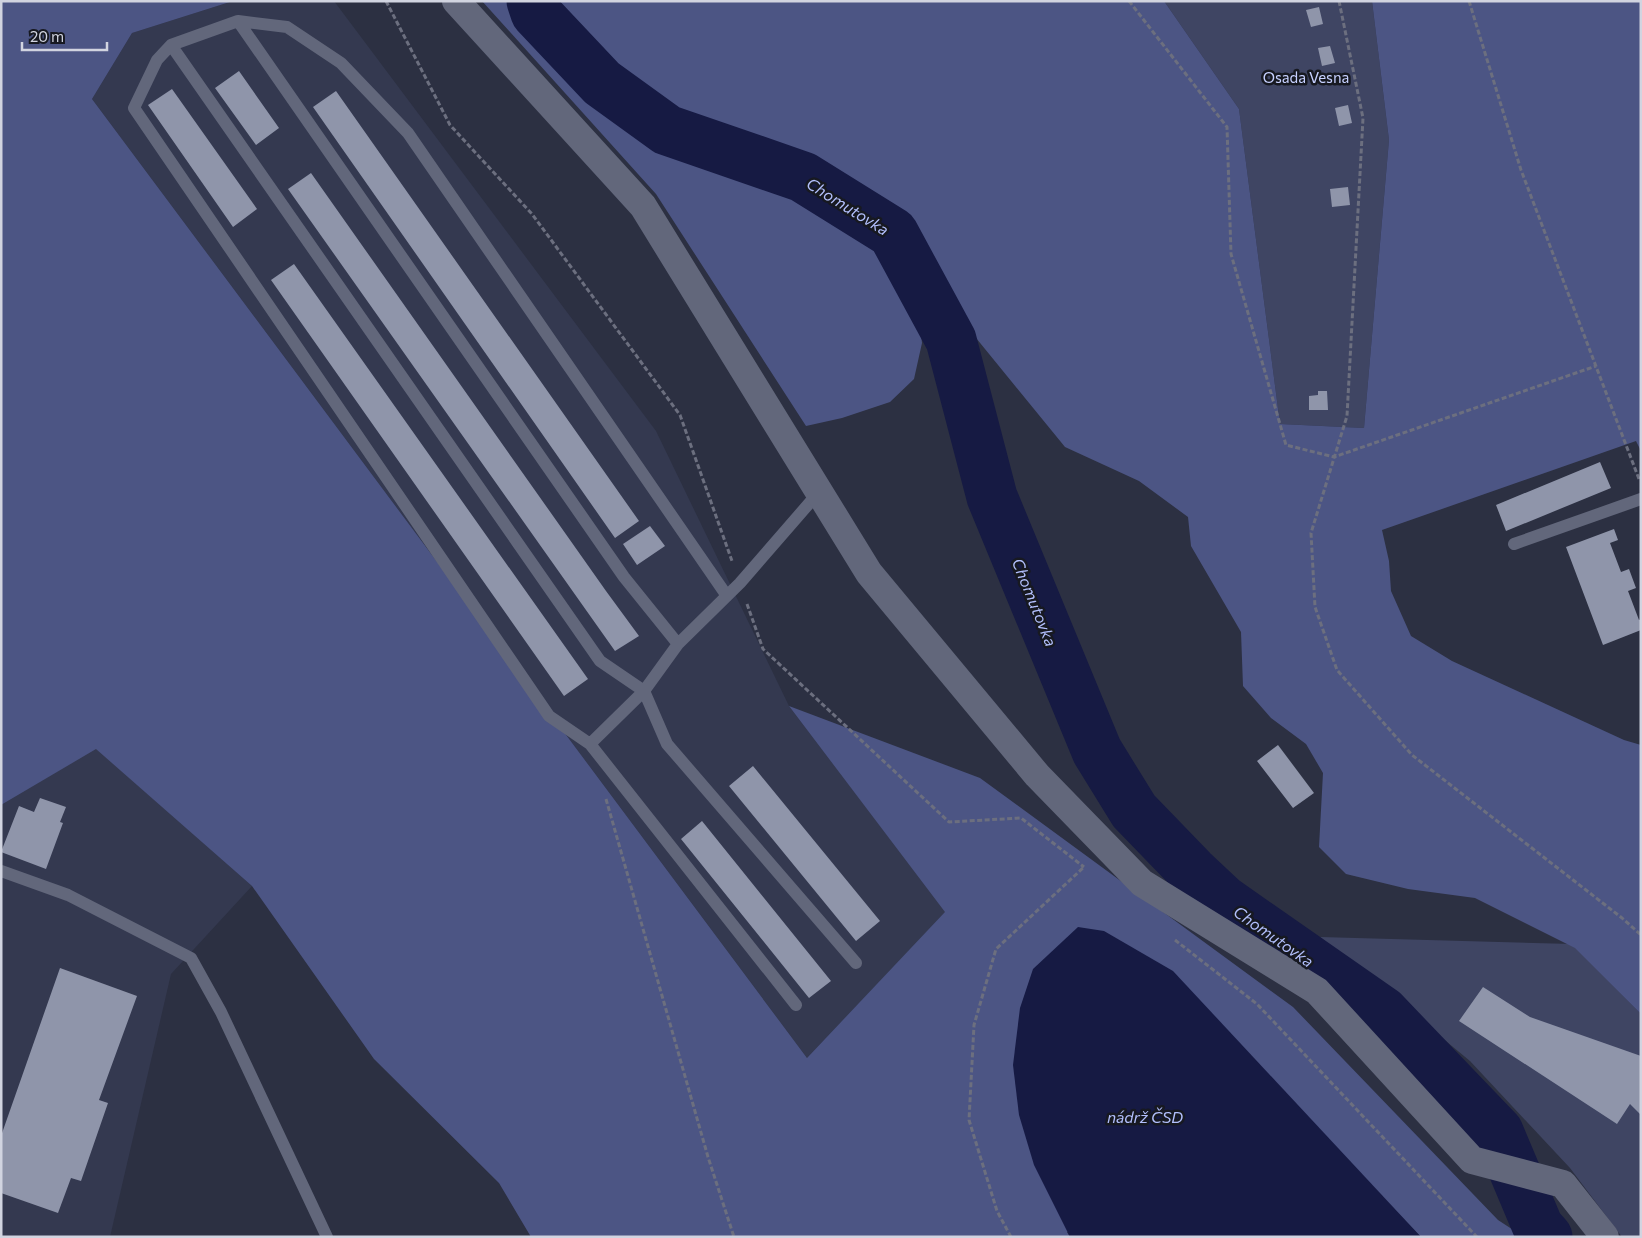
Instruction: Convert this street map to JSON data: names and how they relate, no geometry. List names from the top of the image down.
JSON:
{
  "water": ["Chomutovka", "nádrž ČSD"],
  "parks": ["Osada Vesna"],
  "scale_bar": "20 m"
}
